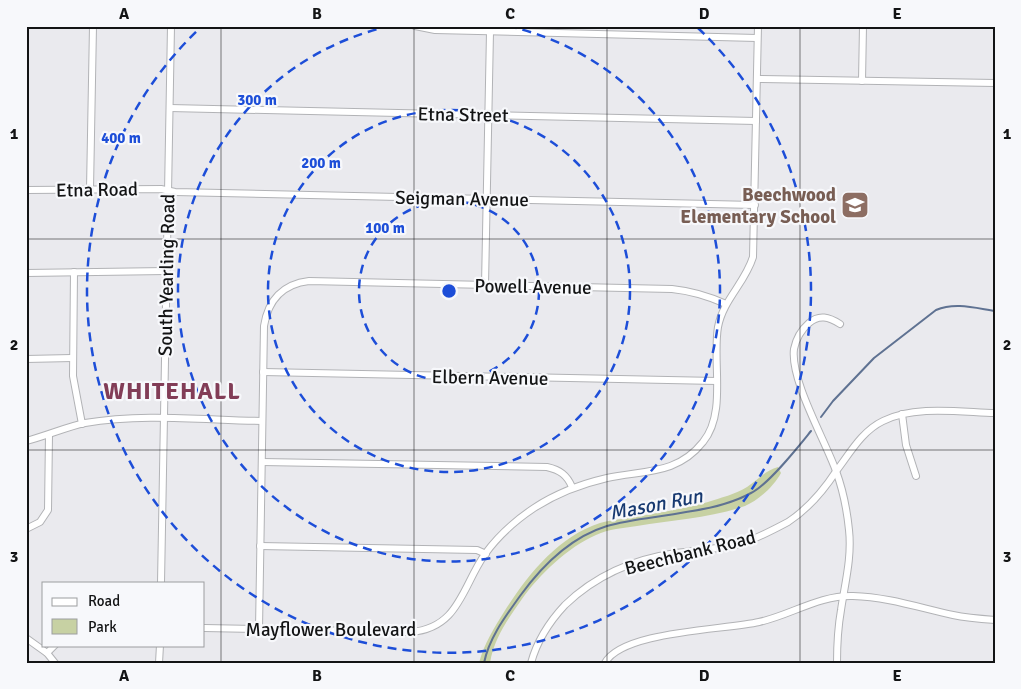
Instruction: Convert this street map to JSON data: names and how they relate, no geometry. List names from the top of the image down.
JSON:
{
  "streets": {
    "street": [
      "Etna Street",
      "Etna Road",
      "Seigman Avenue",
      "South Yearling Road",
      "Powell Avenue",
      "Elbern Avenue",
      "Beechbank Road",
      "Mayflower Boulevard"
    ]
  },
  "crossings": [
    ["Etna Street", "South Yearling Road"],
    ["Etna Street", "Mayflower Boulevard"],
    ["Etna Road", "Seigman Avenue"],
    ["Etna Road", "South Yearling Road"],
    ["Seigman Avenue", "South Yearling Road"],
    ["Seigman Avenue", "Mayflower Boulevard"],
    ["Powell Avenue", "Elbern Avenue"],
    ["Powell Avenue", "Mayflower Boulevard"],
    ["Elbern Avenue", "Mayflower Boulevard"]
  ],
  "districts": ["WHITEHALL"],
  "water": ["Mason Run"],
  "places": {
    "school or university": ["Beechwood Elementary School"]
  },
  "legend": ["Road", "Park"],
  "grid": {
    "columns": [
      "A",
      "B",
      "C",
      "D",
      "E"
    ],
    "rows": ["1", "2", "3"]
  },
  "rings": [
    "300 m",
    "400 m",
    "200 m",
    "100 m"
  ]
}
